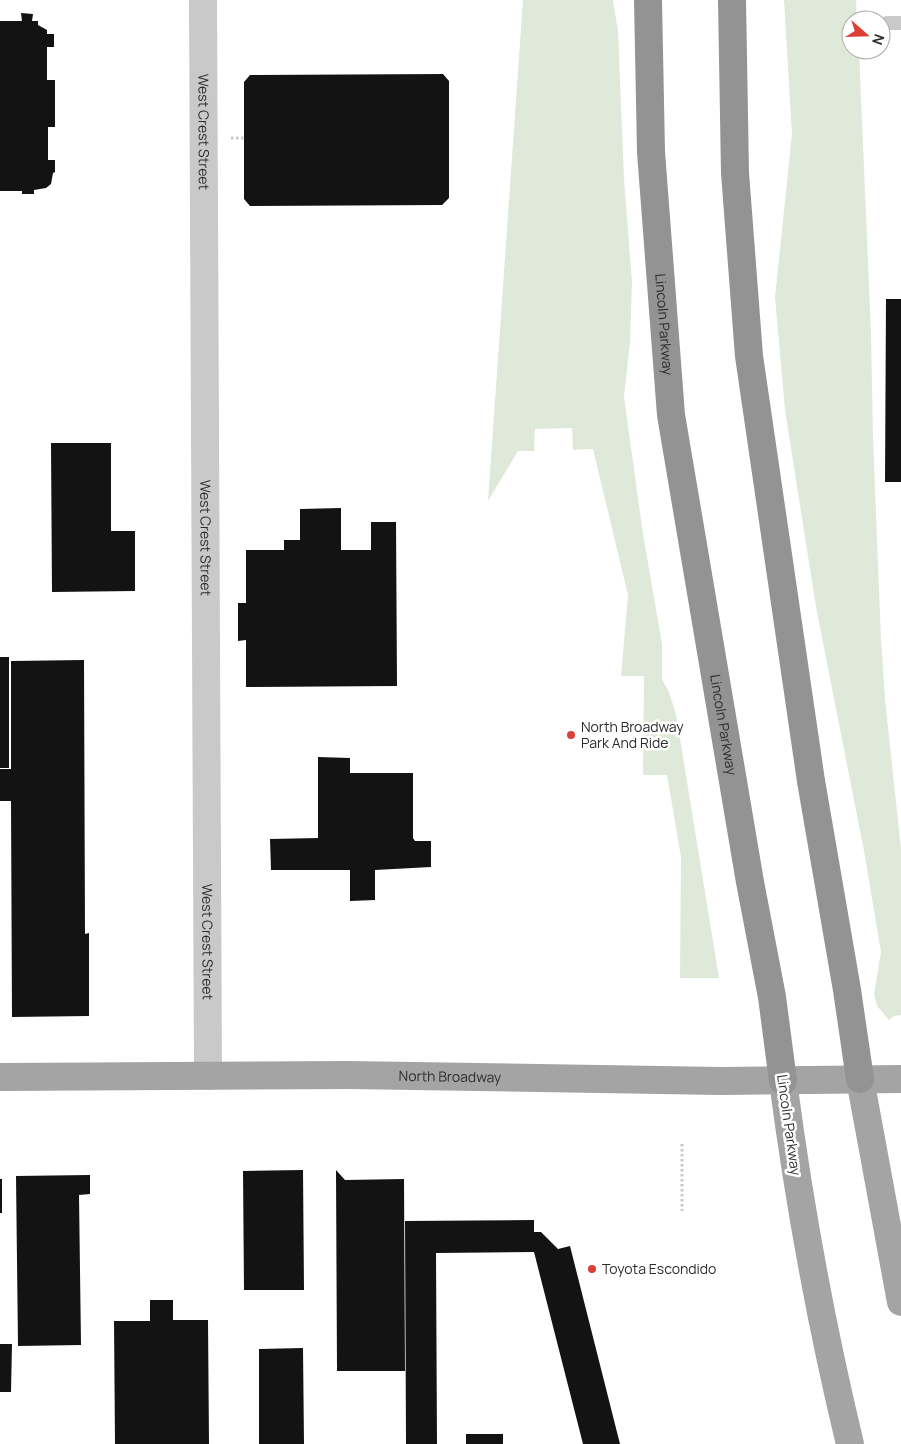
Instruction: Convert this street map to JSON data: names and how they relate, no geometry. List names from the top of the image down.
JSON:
{
  "streets": {
    "highway": ["Lincoln Parkway"],
    "main road": ["North Broadway"],
    "street": ["West Crest Street"]
  },
  "crossings": [
    ["West Crest Street", "North Broadway"],
    ["Lincoln Parkway", "North Broadway"]
  ],
  "places": ["North Broadway Park And Ride", "Toyota Escondido"],
  "north": "right"
}
